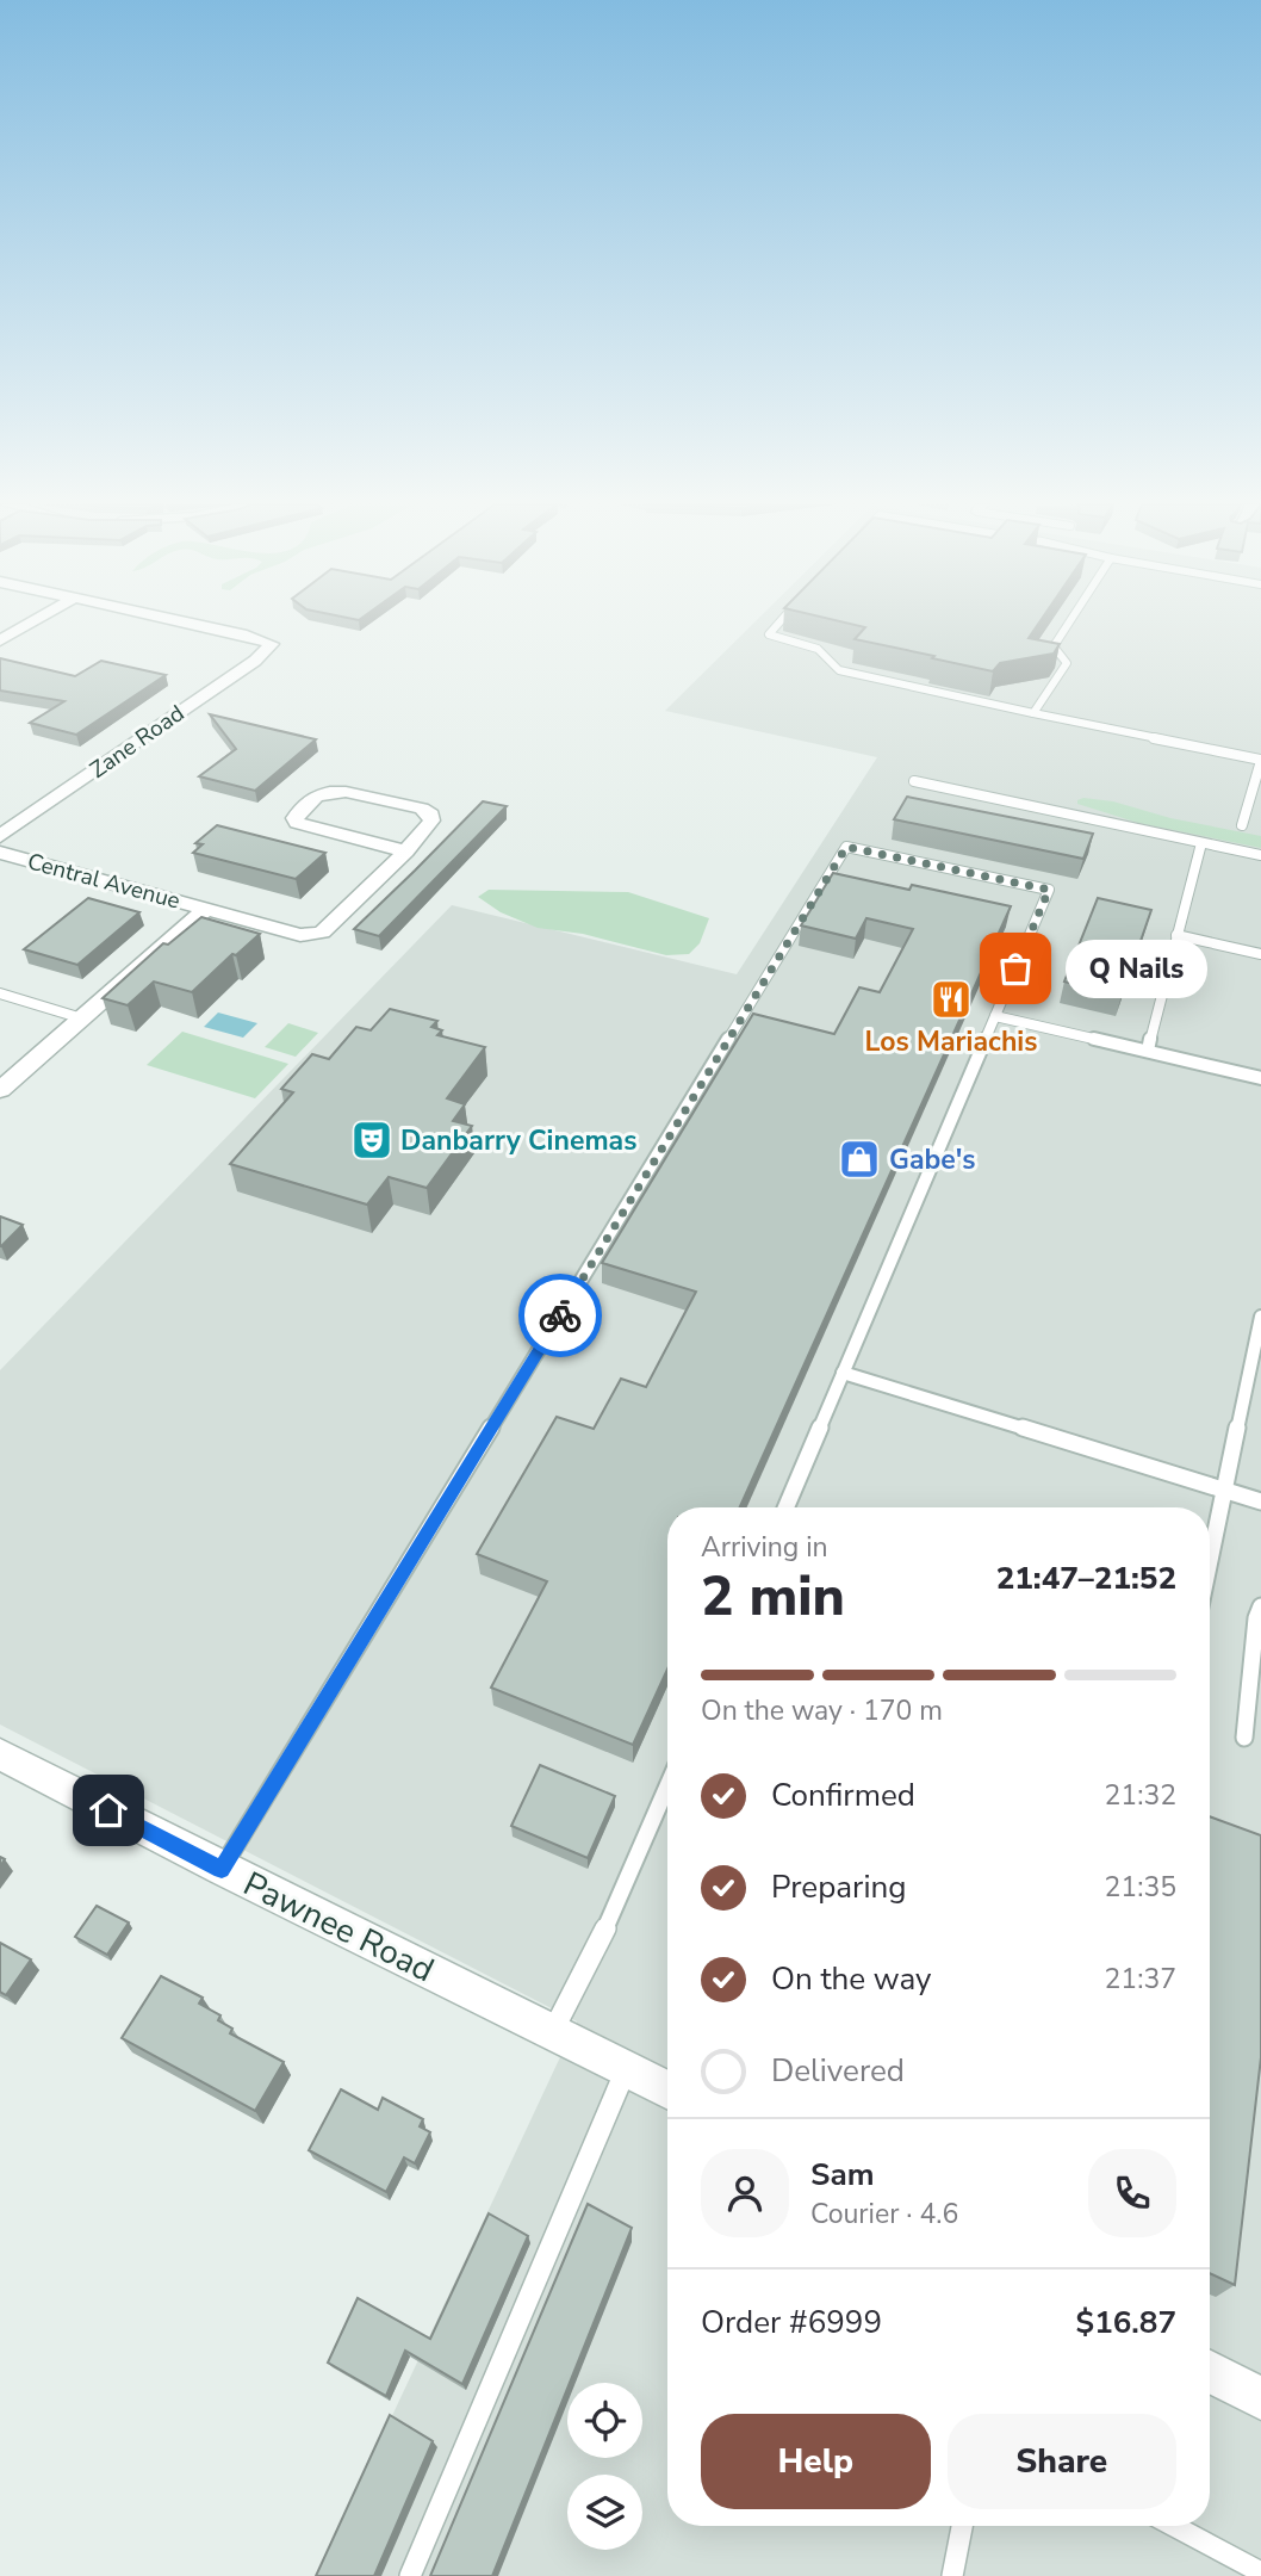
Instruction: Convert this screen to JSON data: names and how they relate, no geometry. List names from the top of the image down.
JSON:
{
  "streets": {
    "street": ["Zane Road", "Central Avenue", "Pawnee Road"]
  },
  "places": {
    "other": ["Q Nails"],
    "restaurant": ["Los Mariachis"],
    "theatre": ["Danbarry Cinemas"],
    "shop": ["Gabe's"]
  },
  "page": {
    "bubble": "Q Nails",
    "heading": ["2 min", "Arriving in", "21:47–21:52"],
    "panel": [
      "Sam",
      "Courier · 4.6",
      "Order #6999",
      "$16.87"
    ],
    "bar": "On the way · 170 m",
    "list": [
      ["Confirmed", "21:32"],
      ["Preparing", "21:35"],
      ["On the way", "21:37"],
      "Delivered"
    ],
    "buttons": ["Help", "Share"]
  }
}
